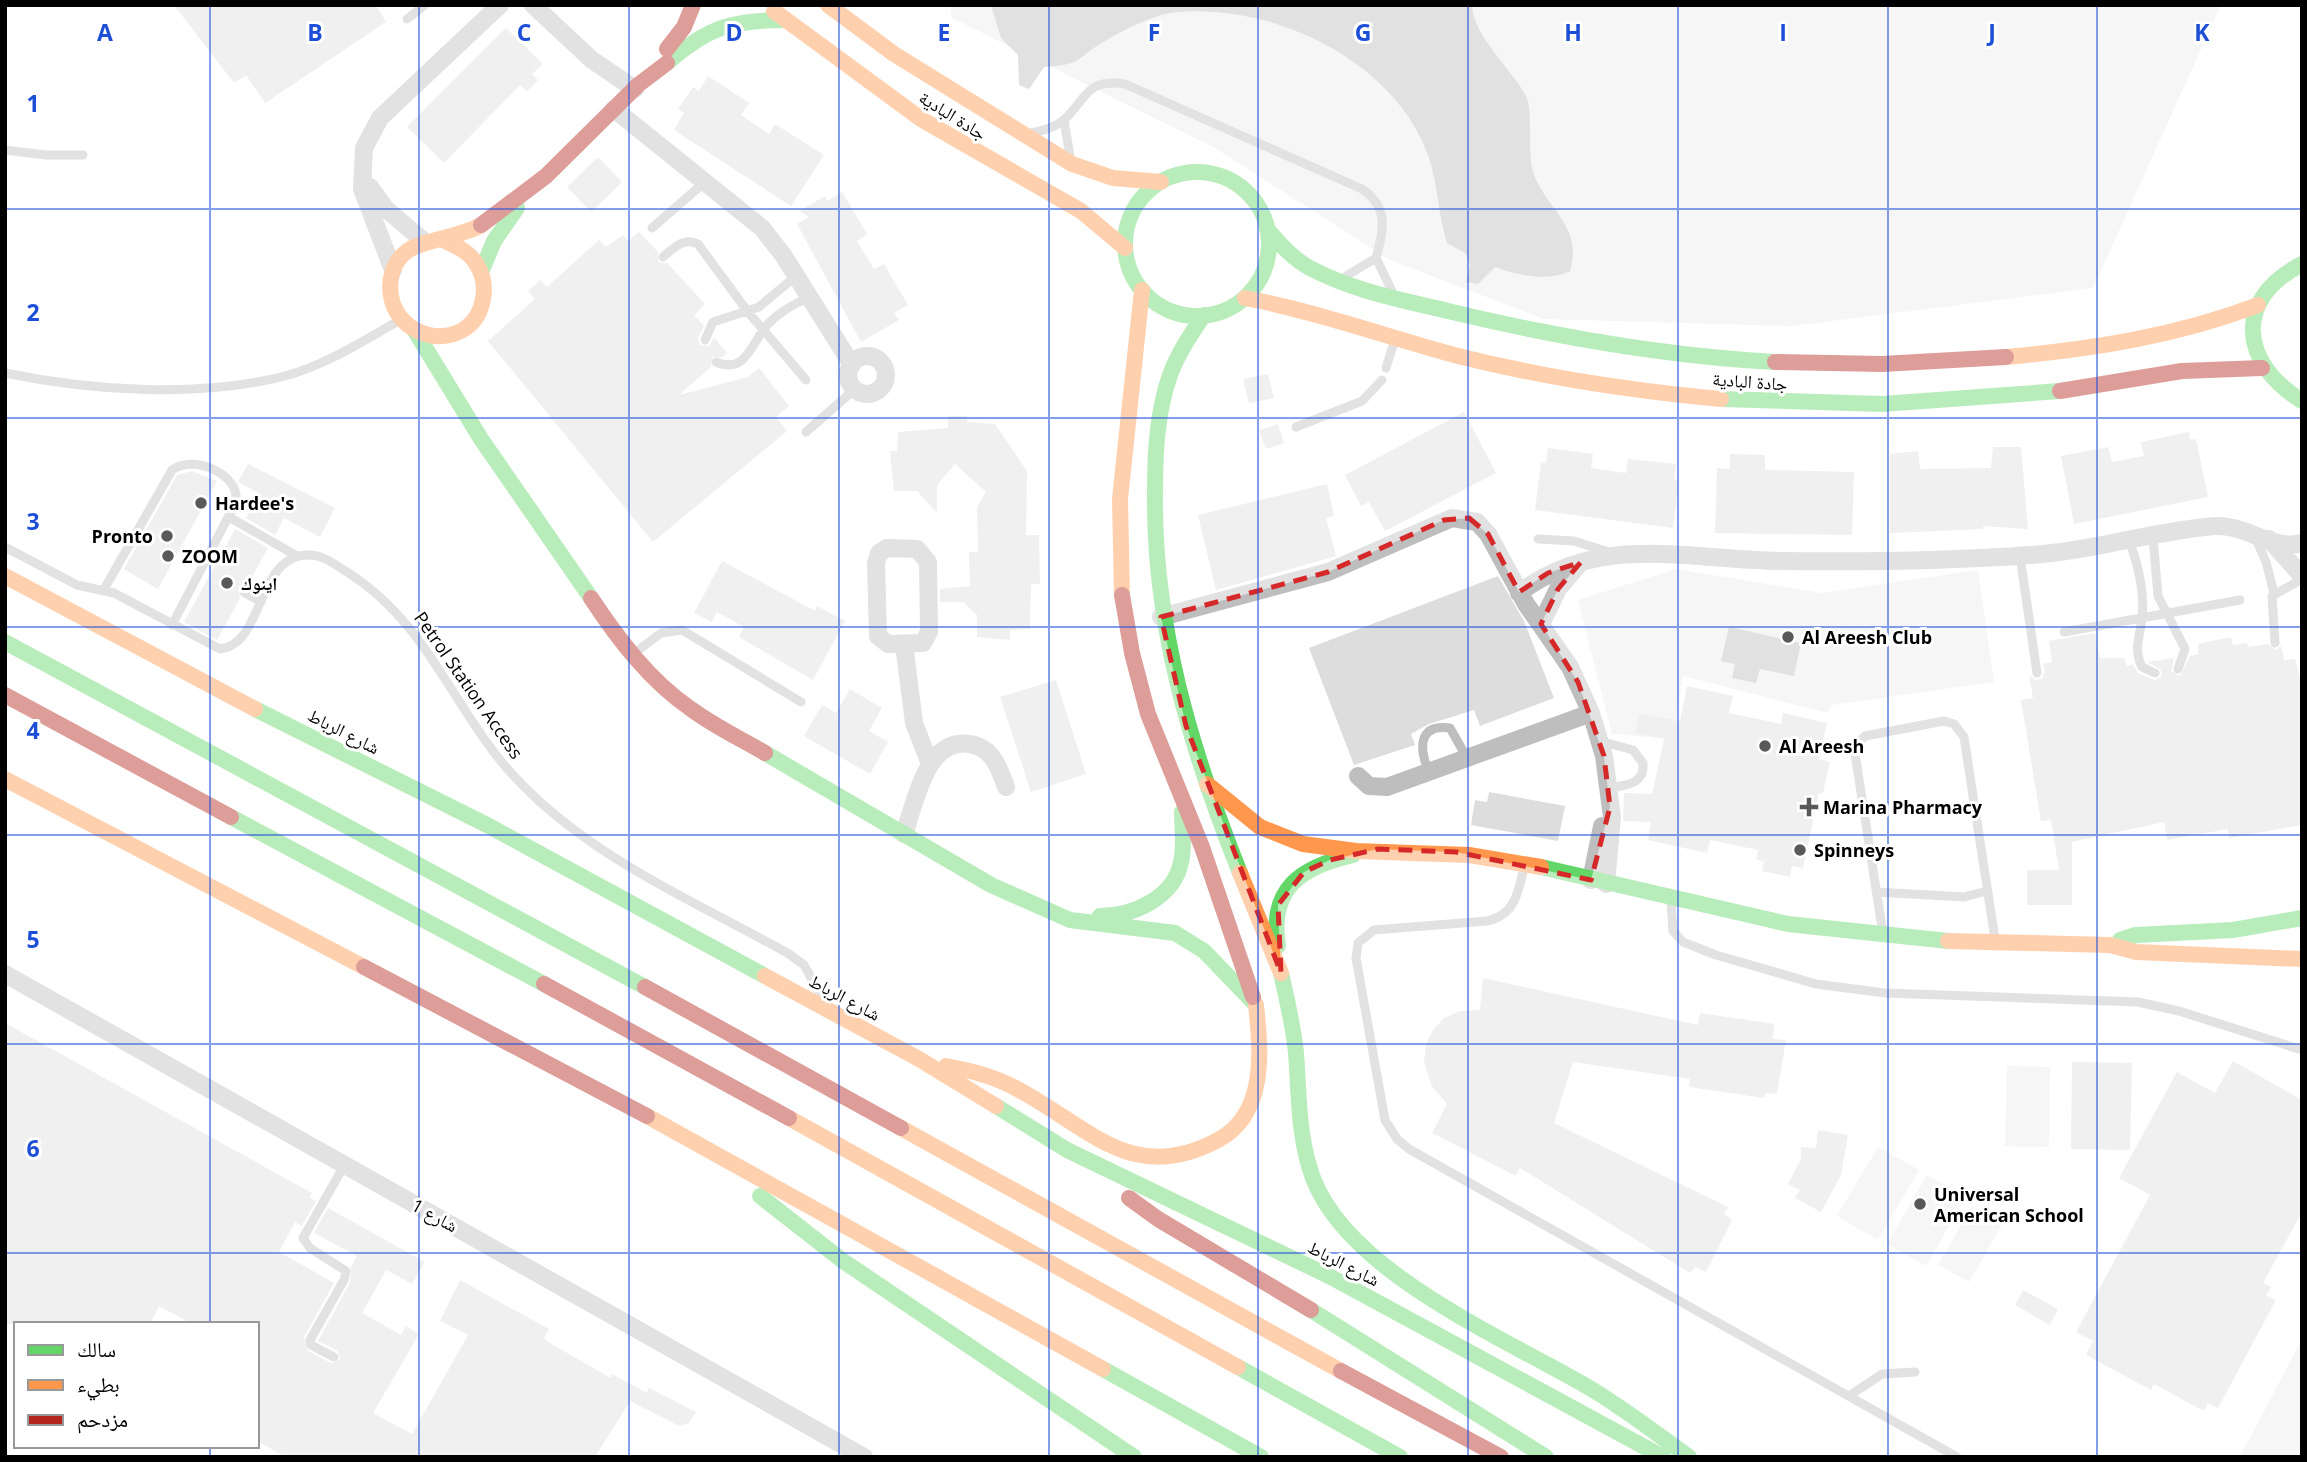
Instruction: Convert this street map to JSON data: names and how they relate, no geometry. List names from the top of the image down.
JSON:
{
  "streets": {
    "main road": ["جادة البادية", "شارع الرباط"],
    "street": ["شارع 1"],
    "lane": ["Petrol Station Access"]
  },
  "crossings": [
    ["Petrol Station Access", "شارع الرباط"]
  ],
  "places": {
    "other": [
      "Hardee's",
      "Pronto",
      "ZOOM",
      "اينوك",
      "Al Areesh Club",
      "Al Areesh",
      "Spinneys",
      "Universal American School"
    ],
    "health": ["Marina Pharmacy"]
  },
  "legend": ["سالك", "بطيء", "مزدحم"],
  "grid": {
    "columns": [
      "A",
      "B",
      "C",
      "D",
      "E",
      "F",
      "G",
      "H",
      "I",
      "J",
      "K"
    ],
    "rows": [
      "1",
      "2",
      "3",
      "4",
      "5",
      "6"
    ]
  }
}
